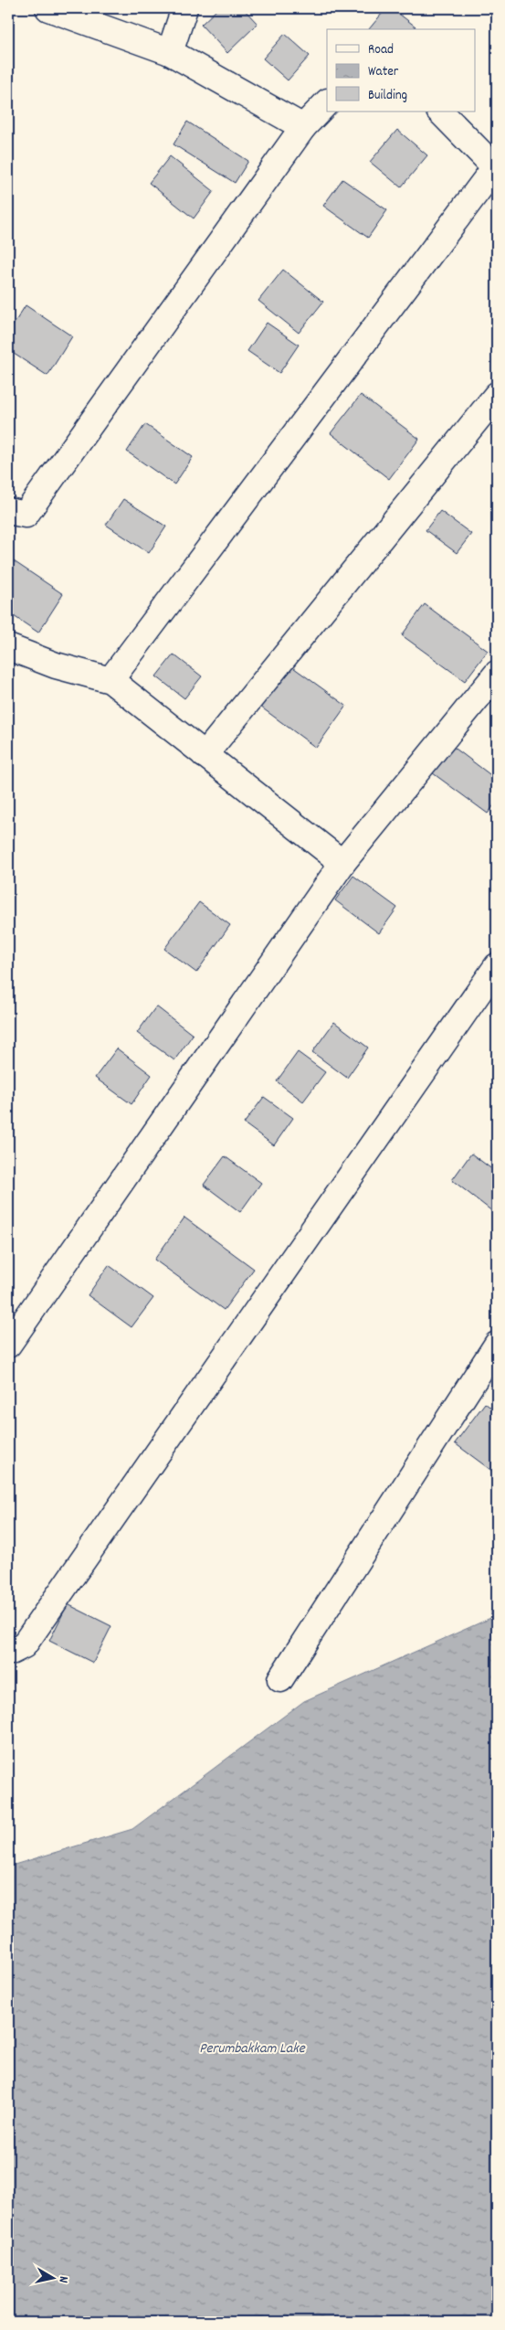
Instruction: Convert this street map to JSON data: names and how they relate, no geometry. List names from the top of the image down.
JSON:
{
  "water": ["Perumbakkam Lake"],
  "legend": ["Road", "Water", "Building"],
  "north": "right"
}
